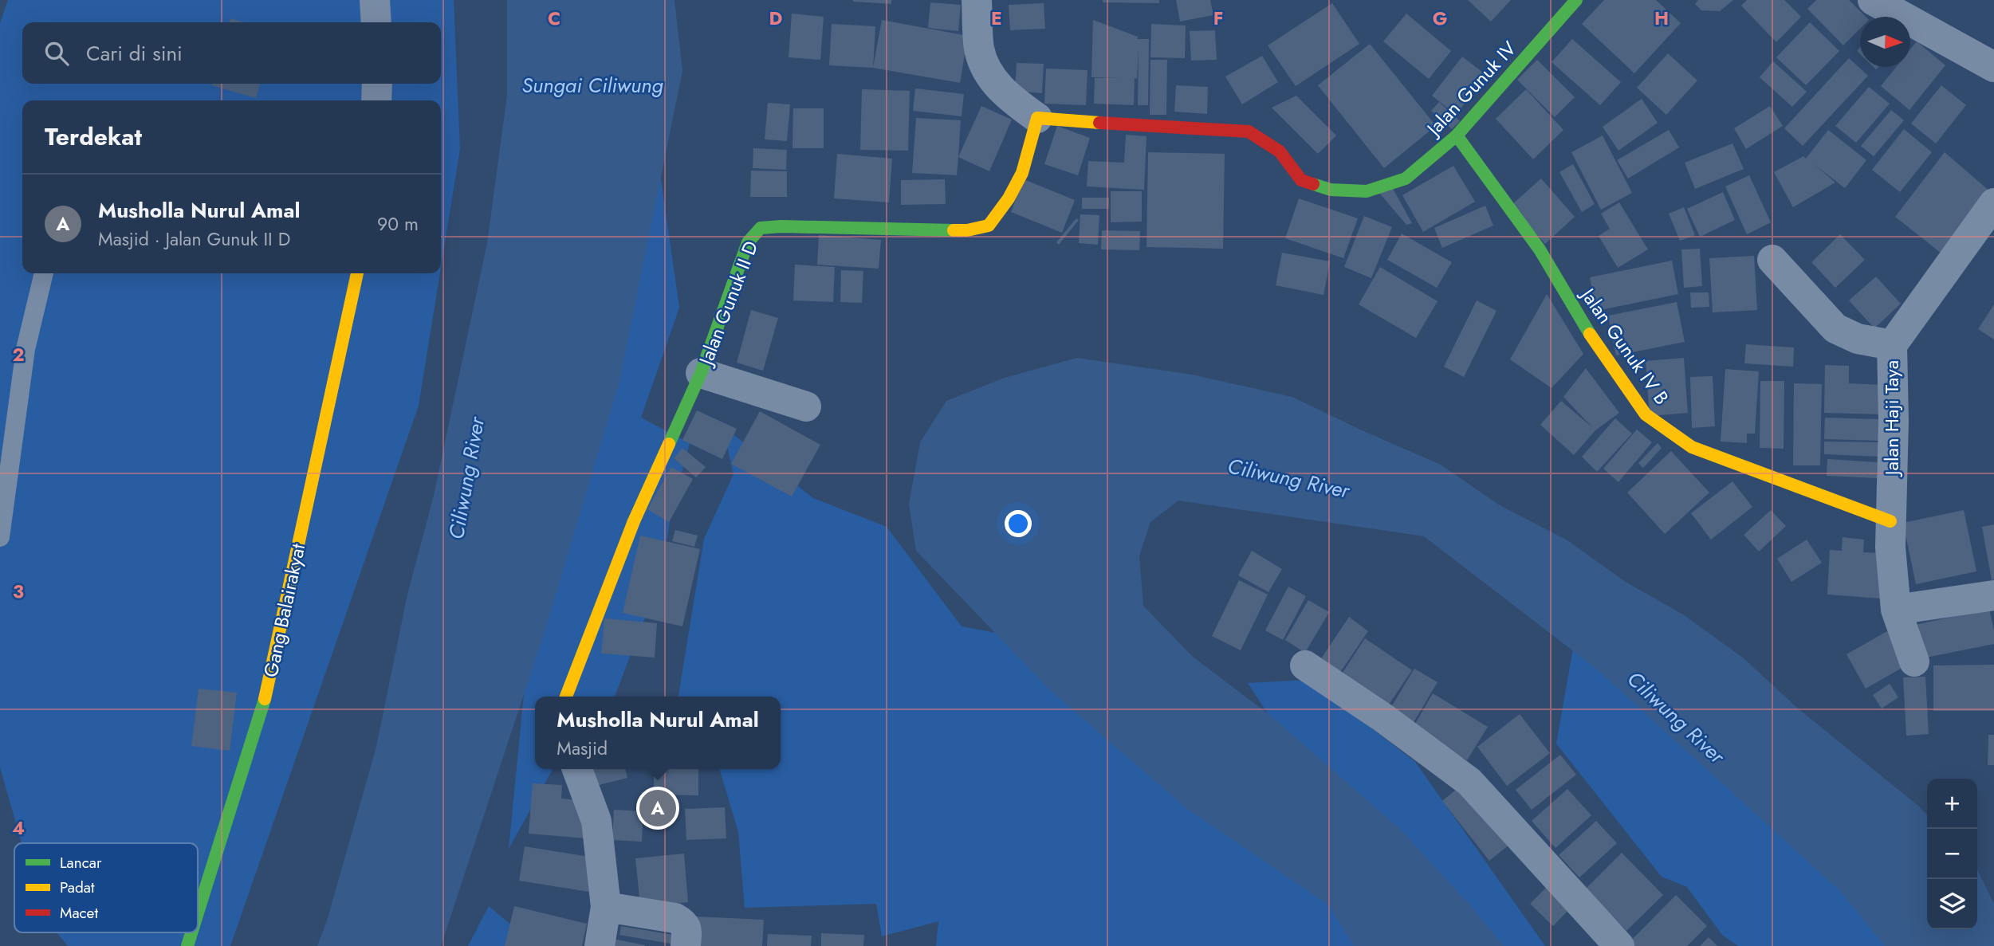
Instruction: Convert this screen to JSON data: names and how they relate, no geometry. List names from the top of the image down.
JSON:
{
  "streets": {
    "street": [
      "Jalan Gunuk IV",
      "Jalan Gunuk II D",
      "Jalan Gunuk IV B",
      "Jalan Haji Taya",
      "Gang Balairakyat"
    ]
  },
  "crossings": [
    ["Jalan Gunuk IV", "Jalan Gunuk II D"],
    ["Jalan Gunuk IV", "Jalan Gunuk IV B"],
    ["Jalan Gunuk IV B", "Jalan Haji Taya"]
  ],
  "water": ["Sungai Ciliwung", "Ciliwung River"],
  "legend": ["Lancar", "Padat", "Macet"],
  "north": "right",
  "page": {
    "search": "Cari di sini",
    "heading": "Terdekat",
    "list": [
      {
        "mark": "A",
        "name": "Musholla Nurul Amal",
        "note": "Masjid · Jalan Gunuk II D",
        "value": "90 m"
      }
    ],
    "popup": ["Musholla Nurul Amal", "Masjid"],
    "map_buttons": ["+", "−"],
    "pins": "A"
  },
  "grid": {
    "columns": [
      "C",
      "D",
      "E",
      "F",
      "G",
      "H"
    ],
    "rows": ["2", "3", "4"]
  }
}
